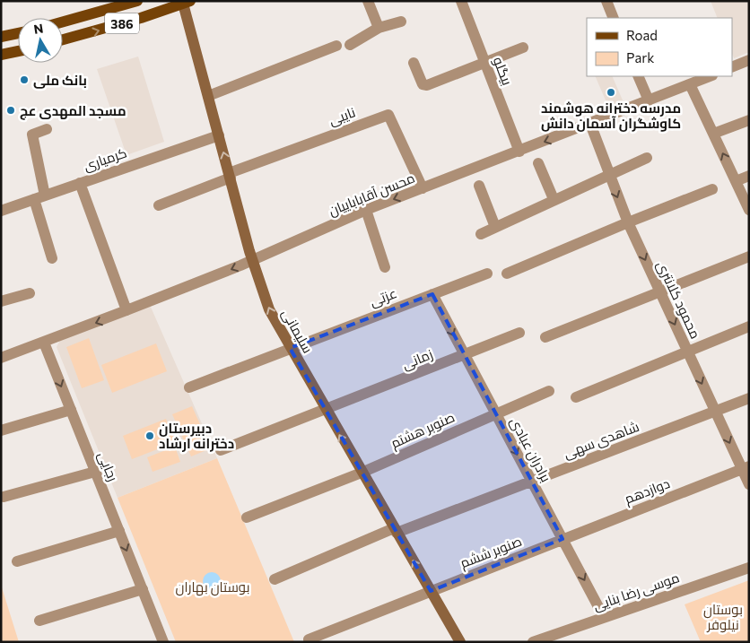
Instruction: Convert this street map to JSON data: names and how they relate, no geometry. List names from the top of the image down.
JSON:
{
  "streets": {
    "main road": ["386", "سلیمانی"],
    "street": [
      "بیگلو",
      "نایبی",
      "کرمیاری",
      "محسن آقاباباییان",
      "عزتی",
      "محمود کلانتری",
      "زمانی",
      "صنوبر هشتم",
      "شاهدی سهی",
      "برادران عبادی",
      "رجایی",
      "دوازدهم",
      "صنوبر ششم",
      "موسی رضا بنایی"
    ]
  },
  "crossings": [
    ["386", "سلیمانی"],
    ["بیگلو", "محسن آقاباباییان"],
    ["نایبی", "محسن آقاباباییان"],
    ["نایبی", "سلیمانی"],
    ["کرمیاری", "سلیمانی"],
    ["محسن آقاباباییان", "محمود کلانتری"],
    ["محسن آقاباباییان", "سلیمانی"],
    ["محسن آقاباباییان", "رجایی"],
    ["عزتی", "سلیمانی"],
    ["عزتی", "برادران عبادی"],
    ["محمود کلانتری", "شاهدی سهی"],
    ["محمود کلانتری", "دوازدهم"],
    ["سلیمانی", "زمانی"],
    ["سلیمانی", "صنوبر هشتم"],
    ["سلیمانی", "شاهدی سهی"],
    ["سلیمانی", "صنوبر ششم"],
    ["زمانی", "برادران عبادی"],
    ["صنوبر هشتم", "برادران عبادی"],
    ["شاهدی سهی", "برادران عبادی"],
    ["برادران عبادی", "دوازدهم"],
    ["برادران عبادی", "صنوبر ششم"],
    ["برادران عبادی", "موسی رضا بنایی"],
    ["دوازدهم", "صنوبر ششم"]
  ],
  "one_way": [
    "محمود کلانتری",
    "سلیمانی",
    "برادران عبادی",
    "رجایی"
  ],
  "parks": ["بوستان بهاران", "بوستان نیلوفر"],
  "places": [
    "بانک ملی",
    "مدرسه دخترانه هوشمند کاوشگران آسمان دانش",
    "مسجد المهدی عج",
    "دبیرستان دخترانه ارشاد"
  ],
  "legend": ["Road", "Park"],
  "north": "top"
}
